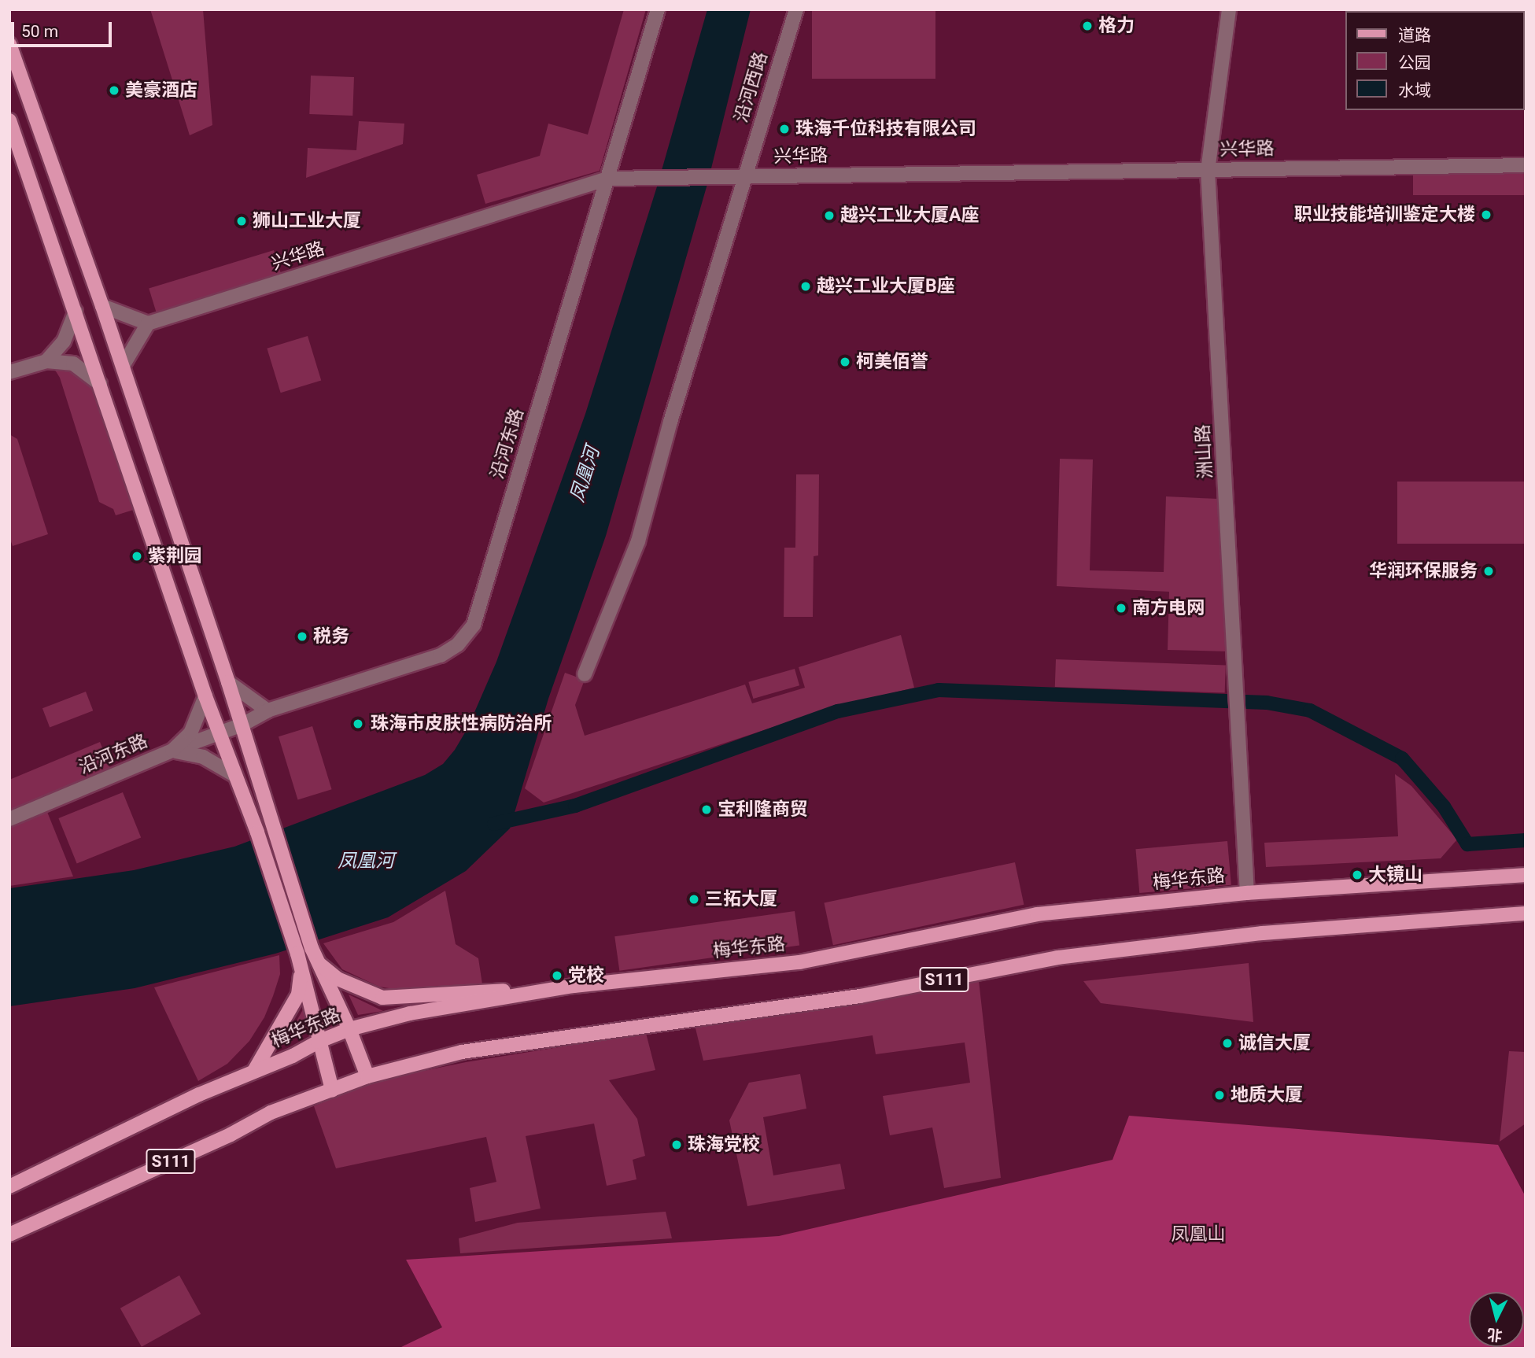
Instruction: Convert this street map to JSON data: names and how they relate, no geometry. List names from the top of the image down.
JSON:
{
  "streets": {
    "main road": ["梅华东路", "S111"],
    "street": [
      "沿河西路",
      "兴华路",
      "沿河东路",
      "洲山路"
    ]
  },
  "crossings": [
    ["沿河西路", "兴华路"],
    ["兴华路", "沿河东路"],
    ["兴华路", "洲山路"],
    ["洲山路", "梅华东路"]
  ],
  "water": ["凤凰河"],
  "parks": ["凤凰山"],
  "places": [
    "格力",
    "美豪酒店",
    "珠海千位科技有限公司",
    "职业技能培训鉴定大楼",
    "越兴工业大厦A座",
    "狮山工业大厦",
    "越兴工业大厦B座",
    "柯美佰誉",
    "紫荆园",
    "华润环保服务",
    "南方电网",
    "税务",
    "珠海市皮肤性病防治所",
    "宝利隆商贸",
    "大镜山",
    "三拓大厦",
    "党校",
    "诚信大厦",
    "地质大厦",
    "珠海党校"
  ],
  "legend": ["道路", "公园", "水域"],
  "scale_bar": "50 m",
  "north": "bottom"
}
